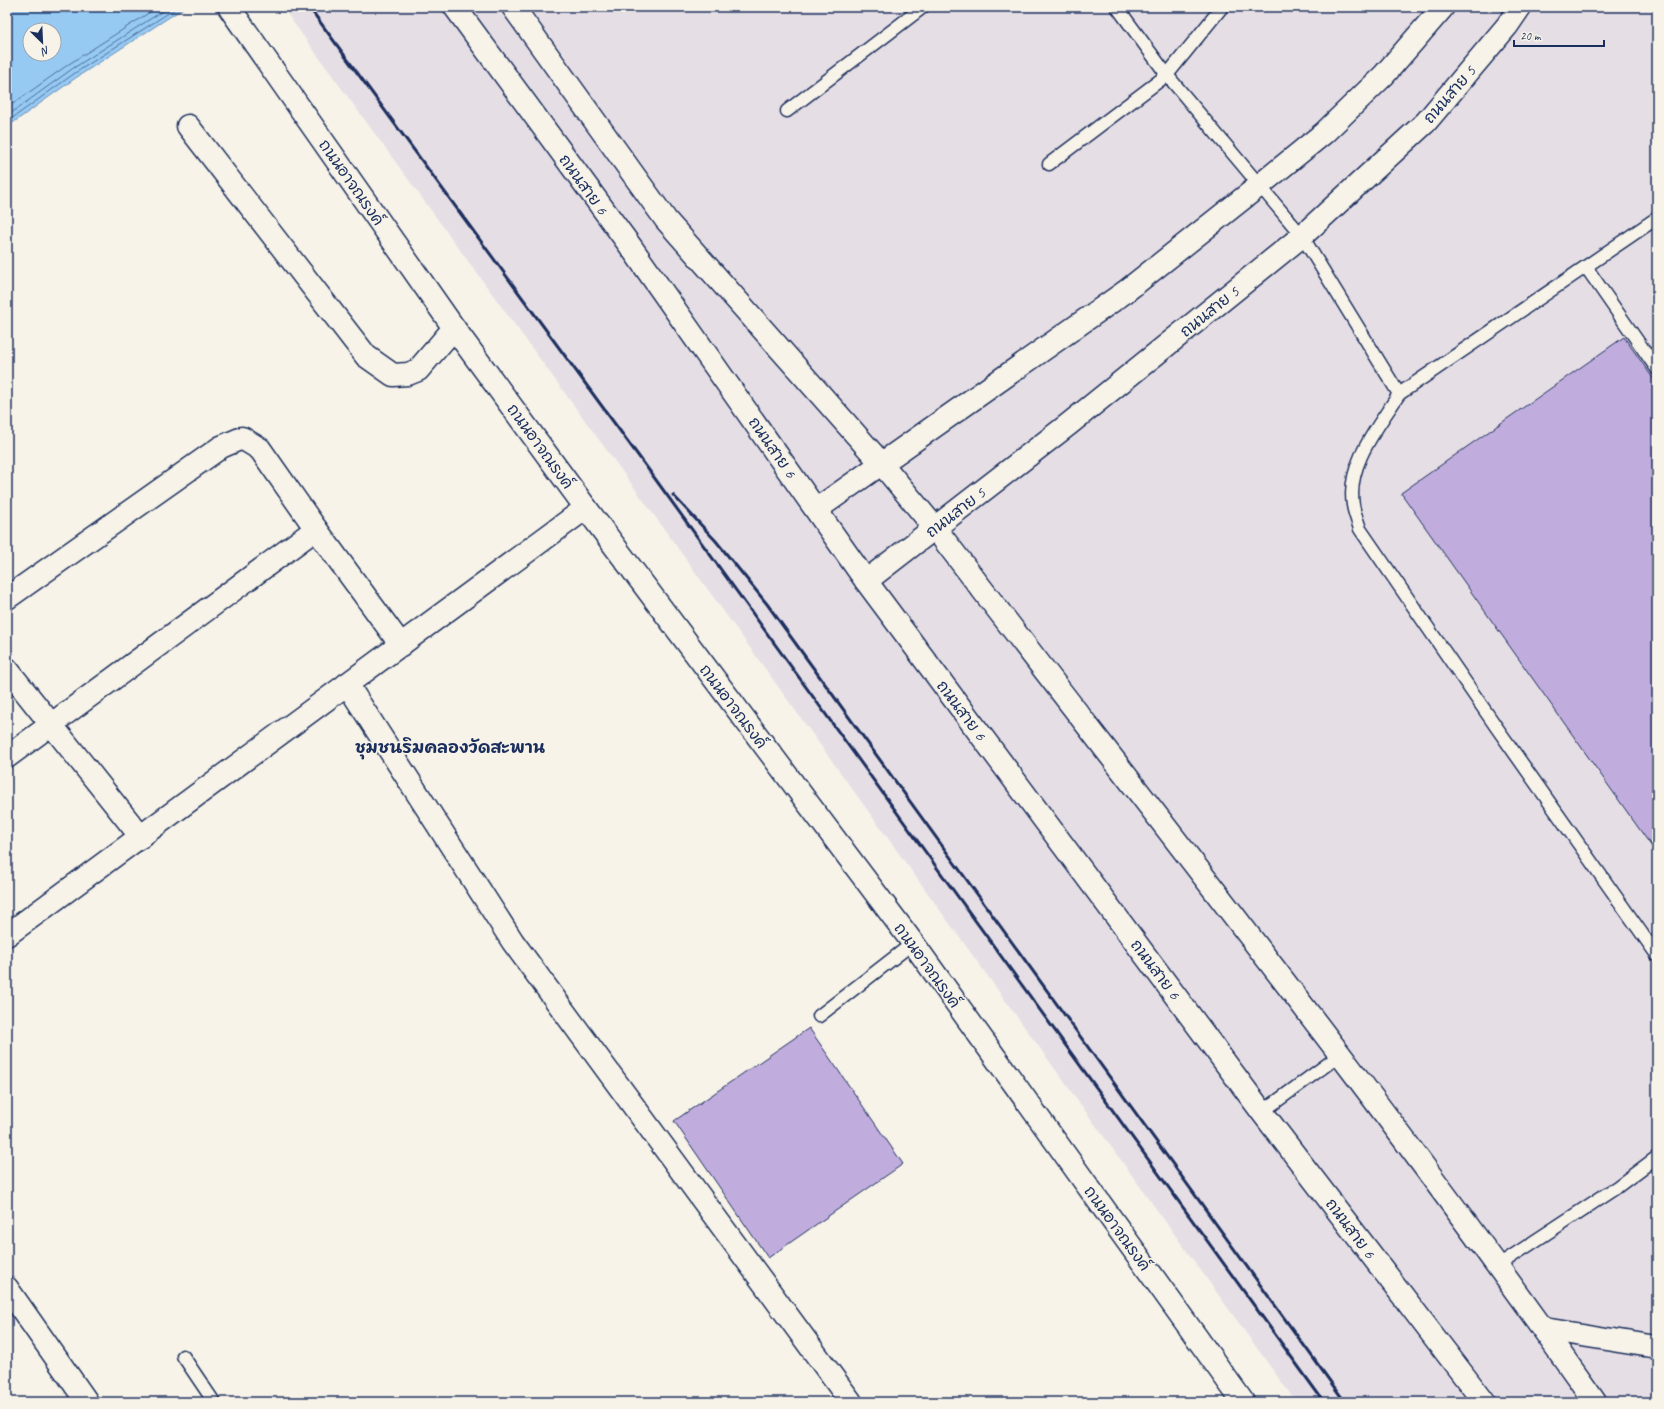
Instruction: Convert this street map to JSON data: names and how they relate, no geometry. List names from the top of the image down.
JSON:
{
  "streets": {
    "street": ["ถนนสาย 5", "ถนนอาจณรงค์", "ถนนสาย 6"]
  },
  "crossings": [
    ["ถนนสาย 5", "ถนนสาย 6"]
  ],
  "districts": ["ชุมชนริมคลองวัดสะพาน"],
  "scale_bar": "20 m",
  "north": "bottom right"
}
